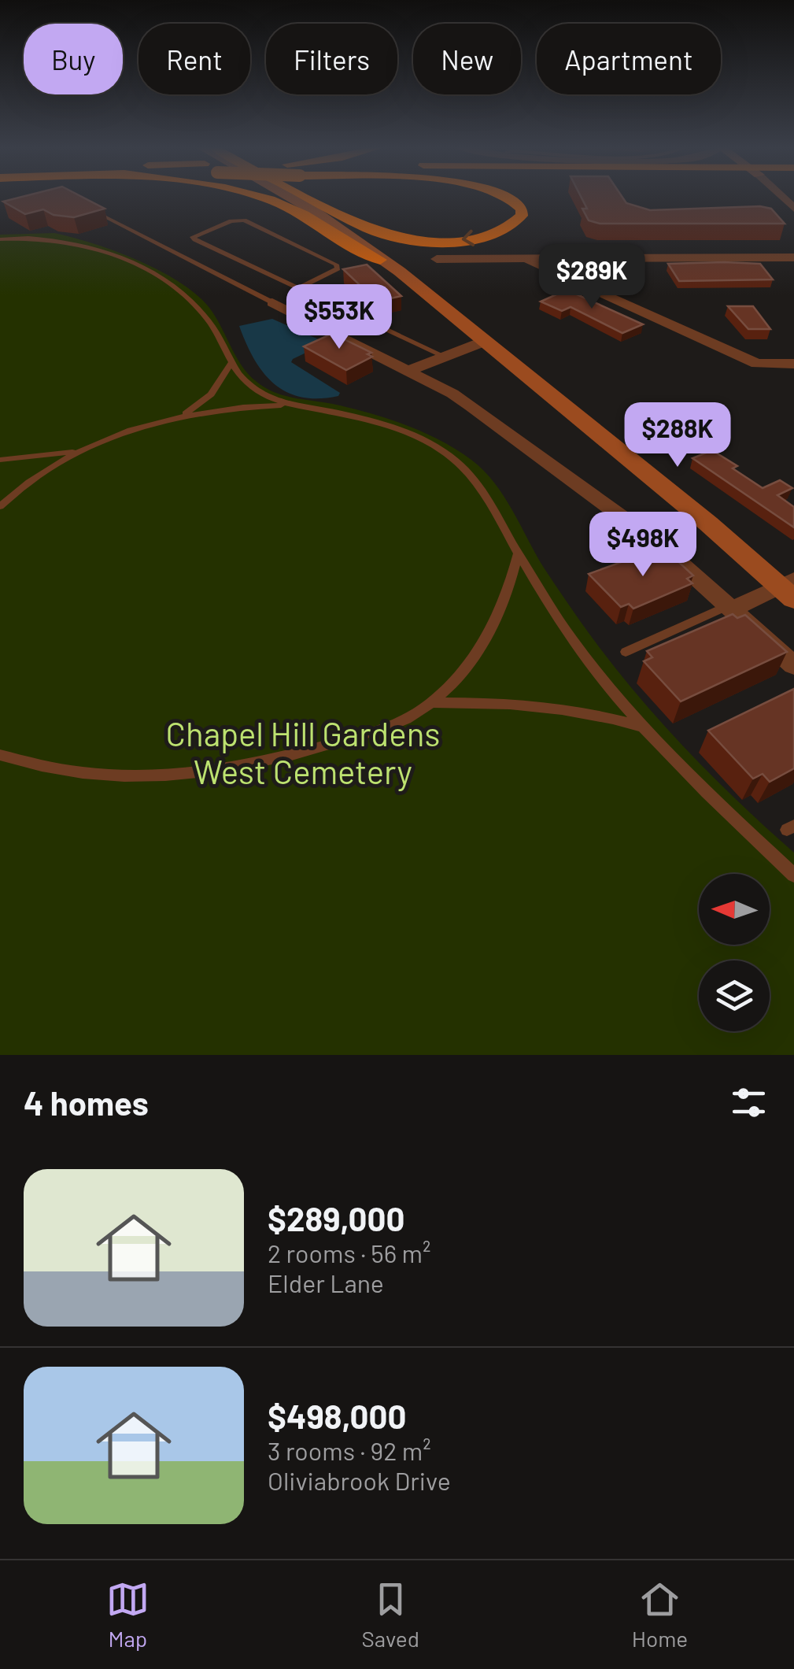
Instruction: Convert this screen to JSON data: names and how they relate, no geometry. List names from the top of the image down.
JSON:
{
  "parks": ["Chapel Hill Gardens West Cemetery"],
  "north": "left",
  "page": {
    "chip": [
      "Buy",
      "Rent",
      "Filters",
      "New",
      "Apartment"
    ],
    "price": [
      "$289K",
      "$553K",
      "$288K",
      "$498K"
    ],
    "heading": "4 homes",
    "list": [
      {
        "name": "$289,000",
        "note": "2 rooms · 56 m² · Elder Lane"
      },
      {
        "name": "$498,000",
        "note": "3 rooms · 92 m² · Oliviabrook Drive"
      }
    ],
    "tabs": ["Map", "Saved", "Home"]
  }
}
